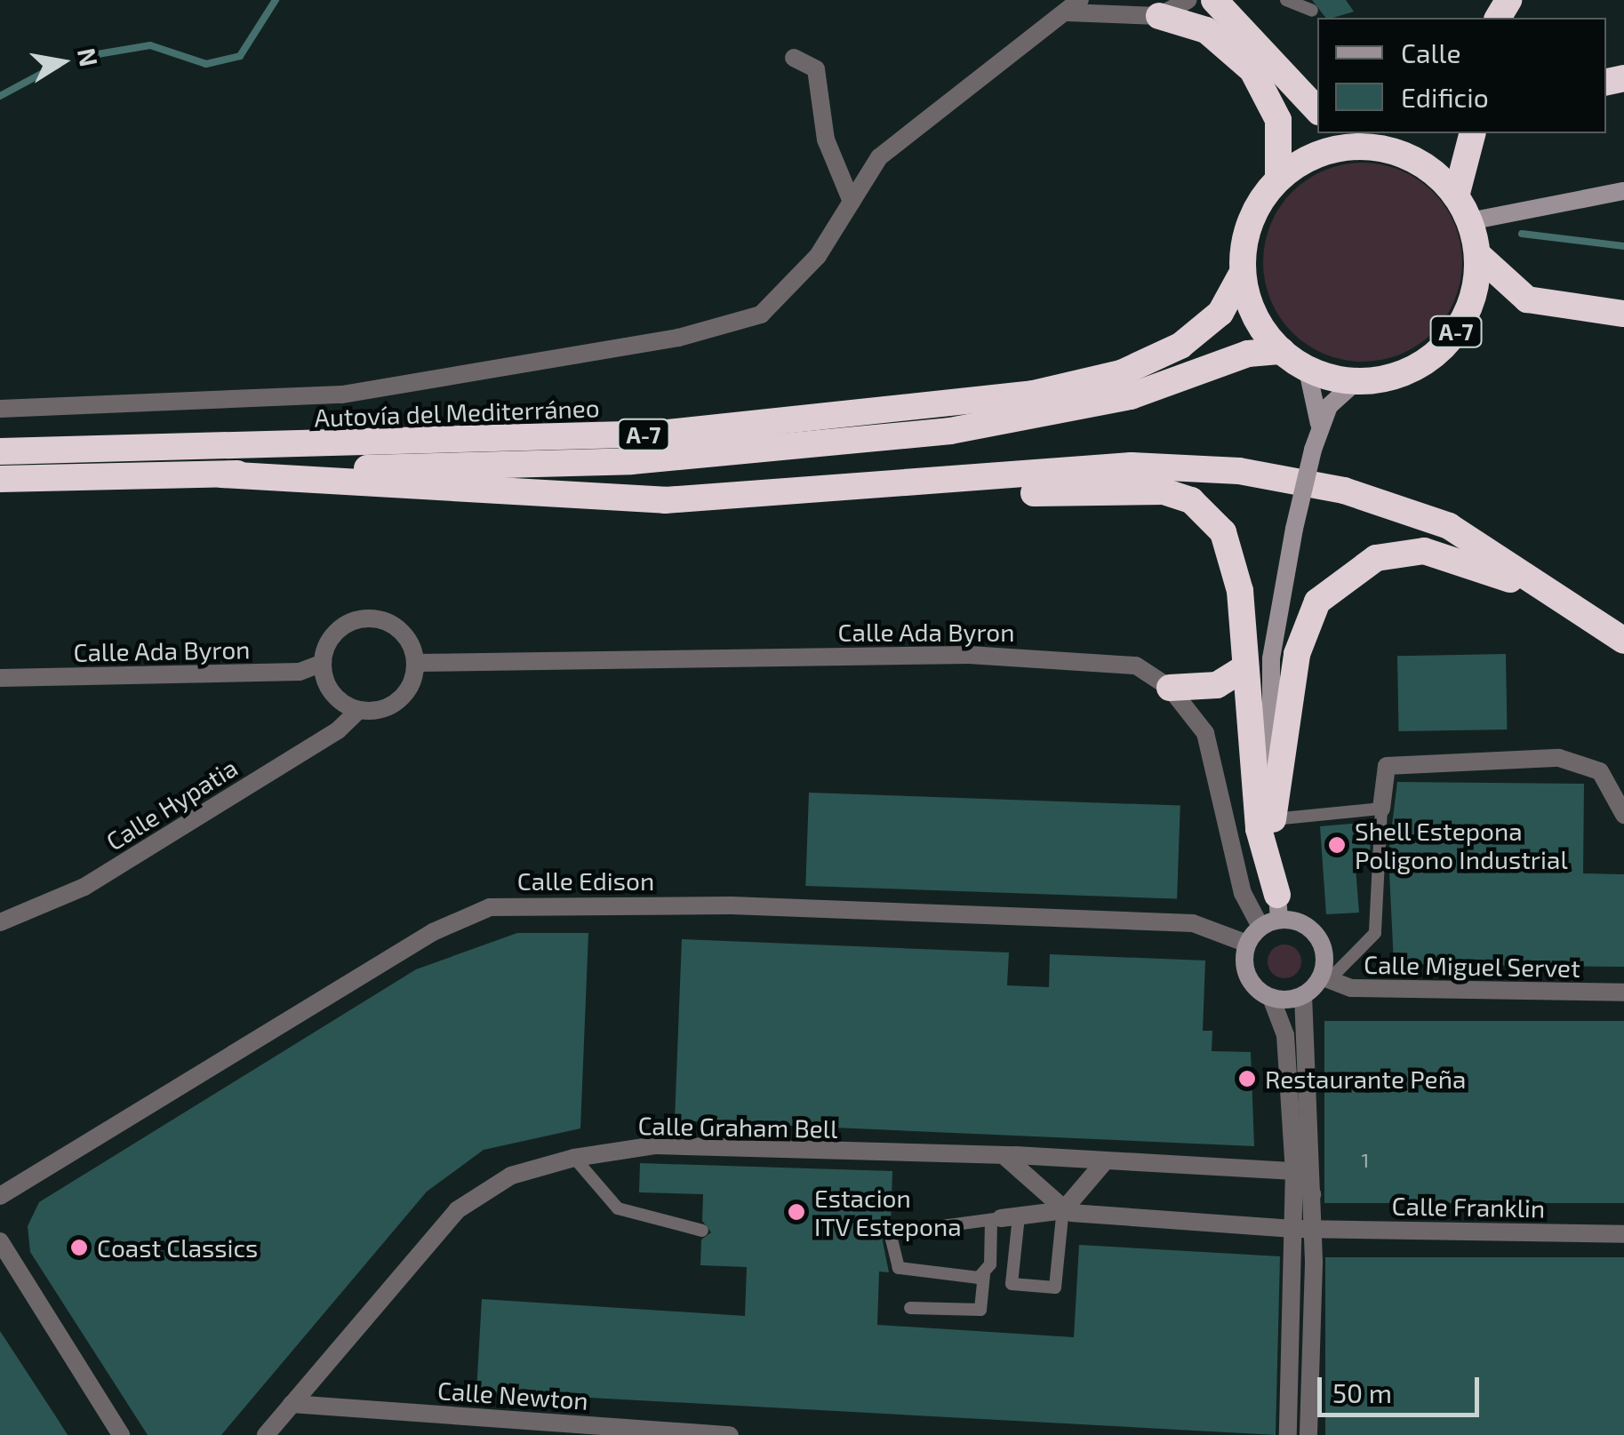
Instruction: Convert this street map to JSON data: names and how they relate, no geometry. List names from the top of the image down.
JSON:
{
  "streets": {
    "highway": ["A-7", "Autovía del Mediterráneo"],
    "street": [
      "Calle Ada Byron",
      "Calle Hypatia",
      "Calle Edison",
      "Calle Miguel Servet",
      "Calle Graham Bell",
      "Calle Franklin",
      "Calle Newton"
    ]
  },
  "crossings": [
    ["A-7", "Autovía del Mediterráneo"],
    ["Calle Ada Byron", "Calle Hypatia"],
    ["Calle Ada Byron", "Calle Edison"],
    ["Calle Ada Byron", "Calle Miguel Servet"],
    ["Calle Edison", "Calle Miguel Servet"],
    ["Calle Graham Bell", "Calle Newton"]
  ],
  "places": [
    "Shell Estepona Poligono Industrial",
    "Restaurante Peña",
    "Estacion ITV Estepona",
    "Coast Classics"
  ],
  "house_numbers": ["1"],
  "legend": ["Calle", "Edificio"],
  "scale_bar": "50 m",
  "north": "right"
}
